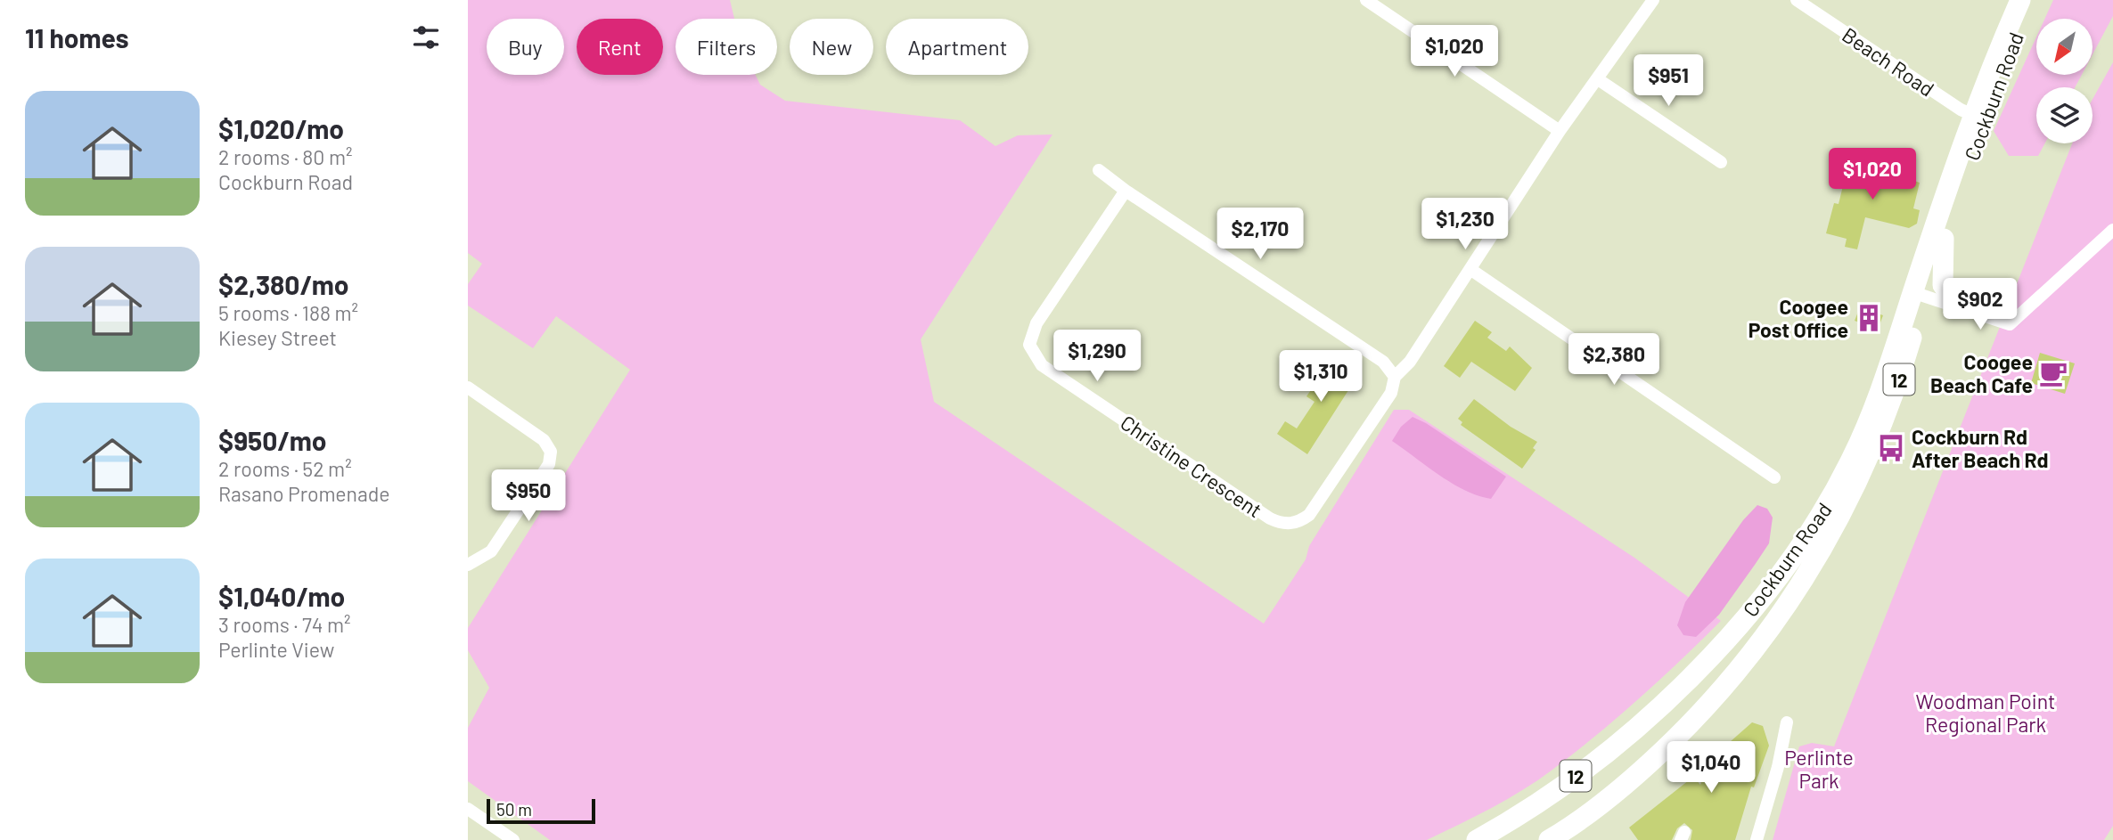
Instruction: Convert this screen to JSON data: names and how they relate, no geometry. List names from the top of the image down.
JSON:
{
  "streets": {
    "main road": ["Cockburn Road", "12"],
    "street": ["Beach Road", "Christine Crescent"]
  },
  "crossings": [
    ["Beach Road", "Cockburn Road"]
  ],
  "parks": ["Woodman Point Regional Park", "Perlinte Park"],
  "places": {
    "building": ["Coogee Post Office"],
    "cafe": ["Coogee Beach Cafe"],
    "bus stop": ["Cockburn Rd After Beach Rd"]
  },
  "scale_bar": "50 m",
  "north": "bottom left",
  "page": {
    "heading": "11 homes",
    "chip": [
      "Buy",
      "Rent",
      "Filters",
      "New",
      "Apartment"
    ],
    "price": [
      "$1,020",
      "$951",
      "$1,020",
      "$1,230",
      "$2,170",
      "$902",
      "$1,290",
      "$2,380",
      "$1,310",
      "$950",
      "$1,040"
    ],
    "list": [
      {
        "name": "$1,020/mo",
        "note": "2 rooms · 80 m² · Cockburn Road"
      },
      {
        "name": "$2,380/mo",
        "note": "5 rooms · 188 m² · Kiesey Street"
      },
      {
        "name": "$950/mo",
        "note": "2 rooms · 52 m² · Rasano Promenade"
      },
      {
        "name": "$1,040/mo",
        "note": "3 rooms · 74 m² · Perlinte View"
      }
    ],
    "scale": "50 m"
  }
}
